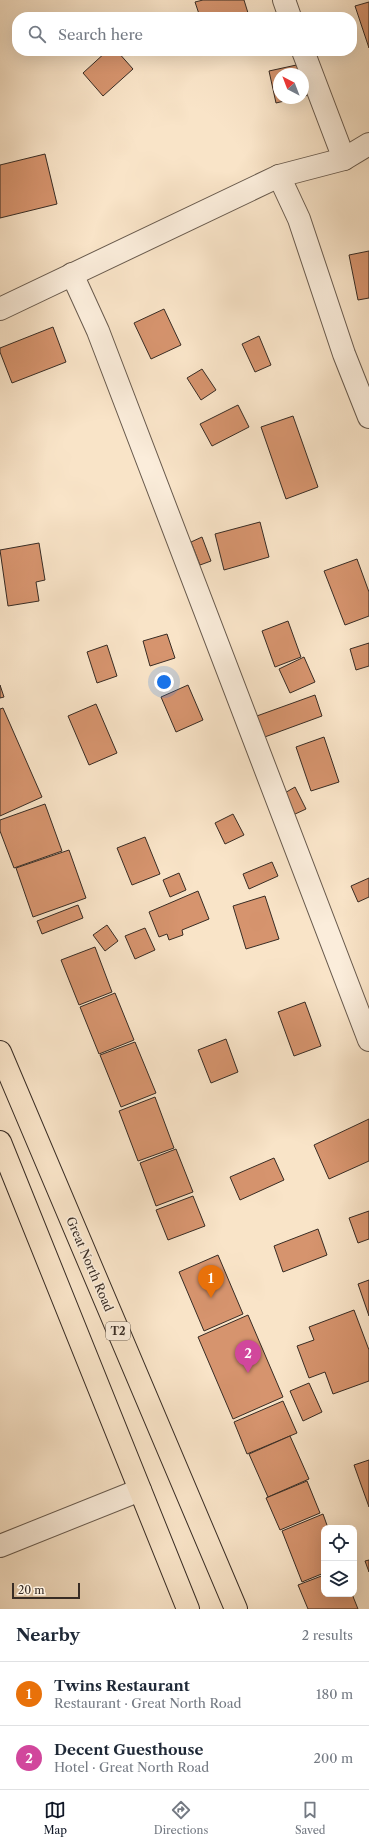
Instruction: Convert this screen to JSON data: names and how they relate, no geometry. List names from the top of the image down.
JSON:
{
  "streets": {
    "highway": ["Great North Road", "T2"]
  },
  "scale_bar": "20 m",
  "north": "top left",
  "page": {
    "search": "Search here",
    "pins": ["1", "2"],
    "scale": "20 m",
    "heading": ["Nearby", "2 results"],
    "list": [
      {
        "mark": "1",
        "name": "Twins Restaurant",
        "note": "Restaurant · Great North Road",
        "value": "180 m"
      },
      {
        "mark": "2",
        "name": "Decent Guesthouse",
        "note": "Hotel · Great North Road",
        "value": "200 m"
      }
    ],
    "nav": ["Map", "Directions", "Saved"]
  }
}
